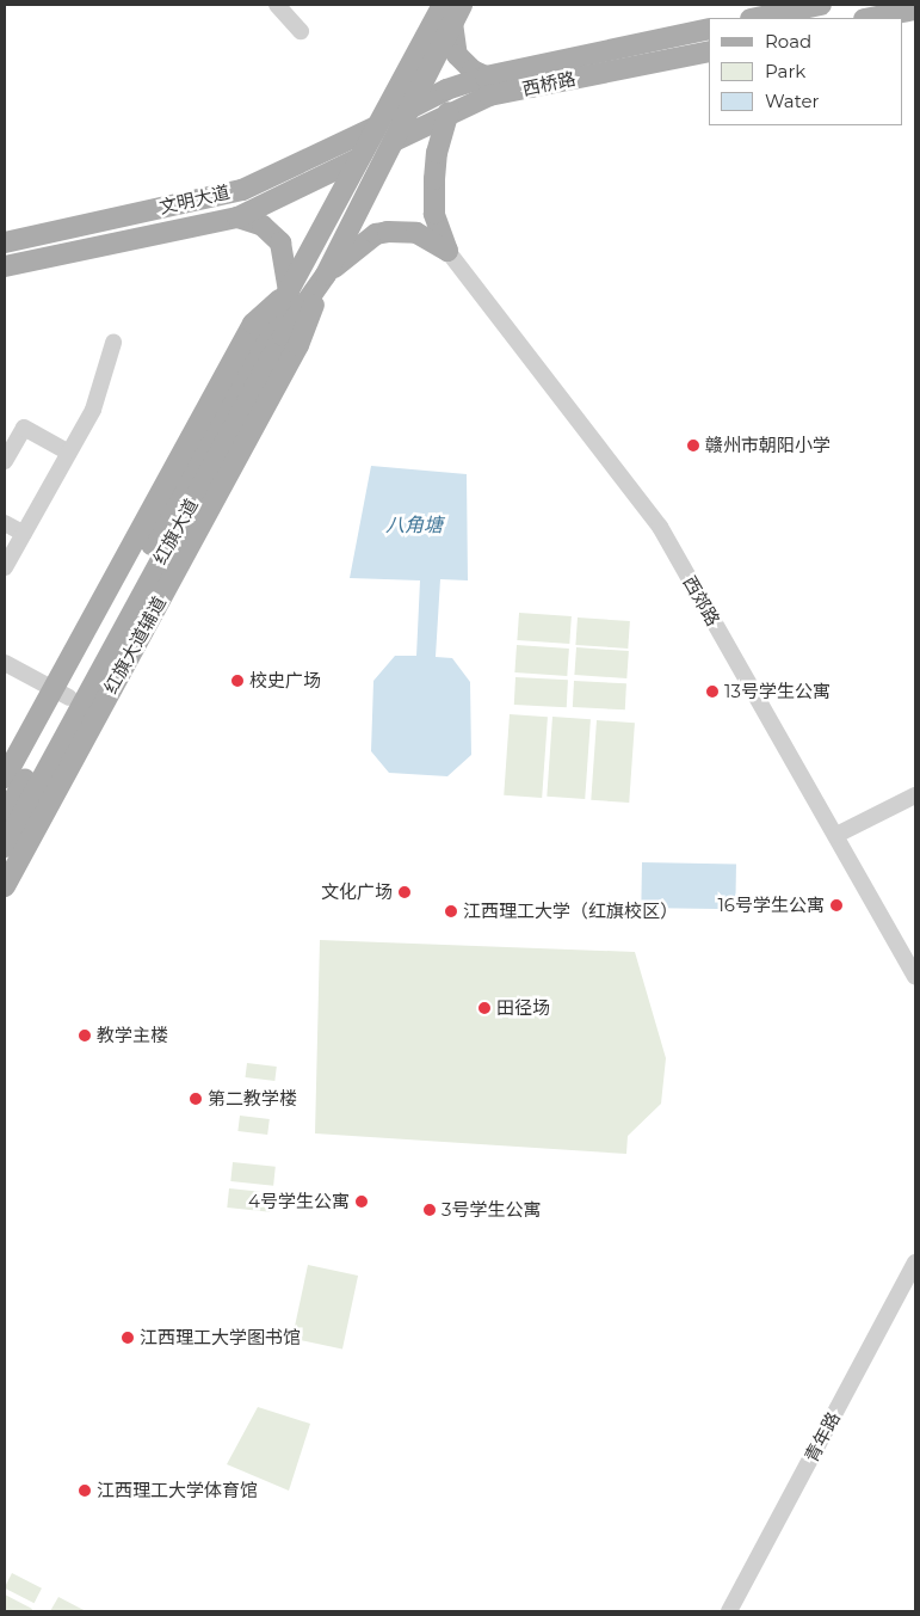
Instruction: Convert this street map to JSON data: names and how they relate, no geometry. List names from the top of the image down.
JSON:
{
  "streets": {
    "main road": [
      "西桥路",
      "文明大道",
      "红旗大道",
      "红旗大道辅道"
    ],
    "street": ["西郊路", "青年路"]
  },
  "crossings": [
    ["西桥路", "文明大道"],
    ["西桥路", "红旗大道"],
    ["文明大道", "红旗大道"],
    ["红旗大道", "红旗大道辅道"]
  ],
  "water": ["八角塘"],
  "places": [
    "赣州市朝阳小学",
    "校史广场",
    "13号学生公寓",
    "文化广场",
    "16号学生公寓",
    "江西理工大学（红旗校区）",
    "田径场",
    "教学主楼",
    "第二教学楼",
    "4号学生公寓",
    "3号学生公寓",
    "江西理工大学图书馆",
    "江西理工大学体育馆"
  ],
  "legend": ["Road", "Park", "Water"]
}
